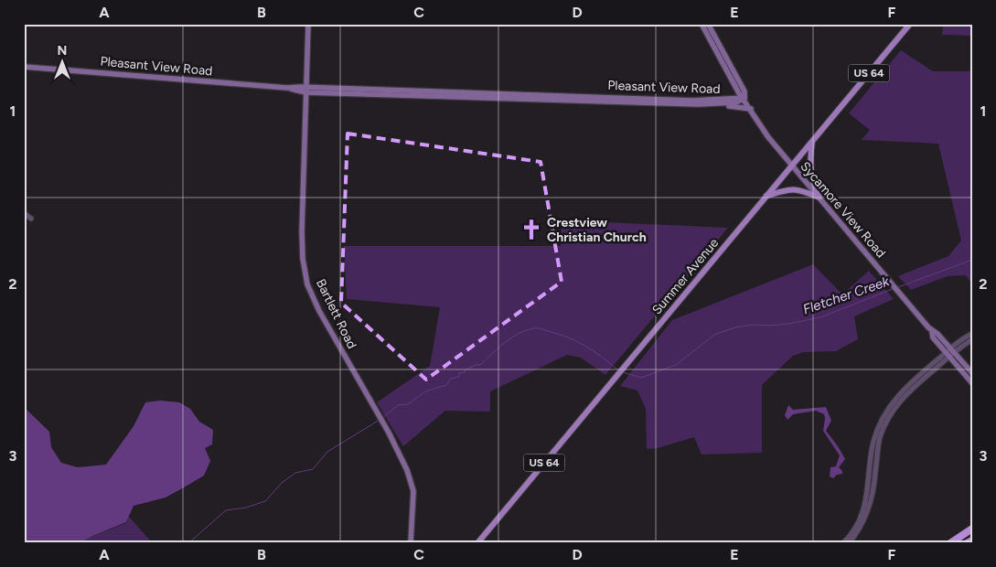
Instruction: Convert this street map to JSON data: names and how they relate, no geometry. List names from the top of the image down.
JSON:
{
  "streets": {
    "main road": [
      "Pleasant View Road",
      "US 64",
      "Sycamore View Road",
      "Summer Avenue",
      "Bartlett Road"
    ]
  },
  "crossings": [
    ["Pleasant View Road", "Sycamore View Road"],
    ["Pleasant View Road", "Bartlett Road"],
    ["Sycamore View Road", "Summer Avenue"]
  ],
  "water": ["Fletcher Creek"],
  "places": {
    "church": ["Crestview Christian Church"]
  },
  "north": "top",
  "grid": {
    "columns": [
      "A",
      "B",
      "C",
      "D",
      "E",
      "F"
    ],
    "rows": ["1", "2", "3"]
  }
}
